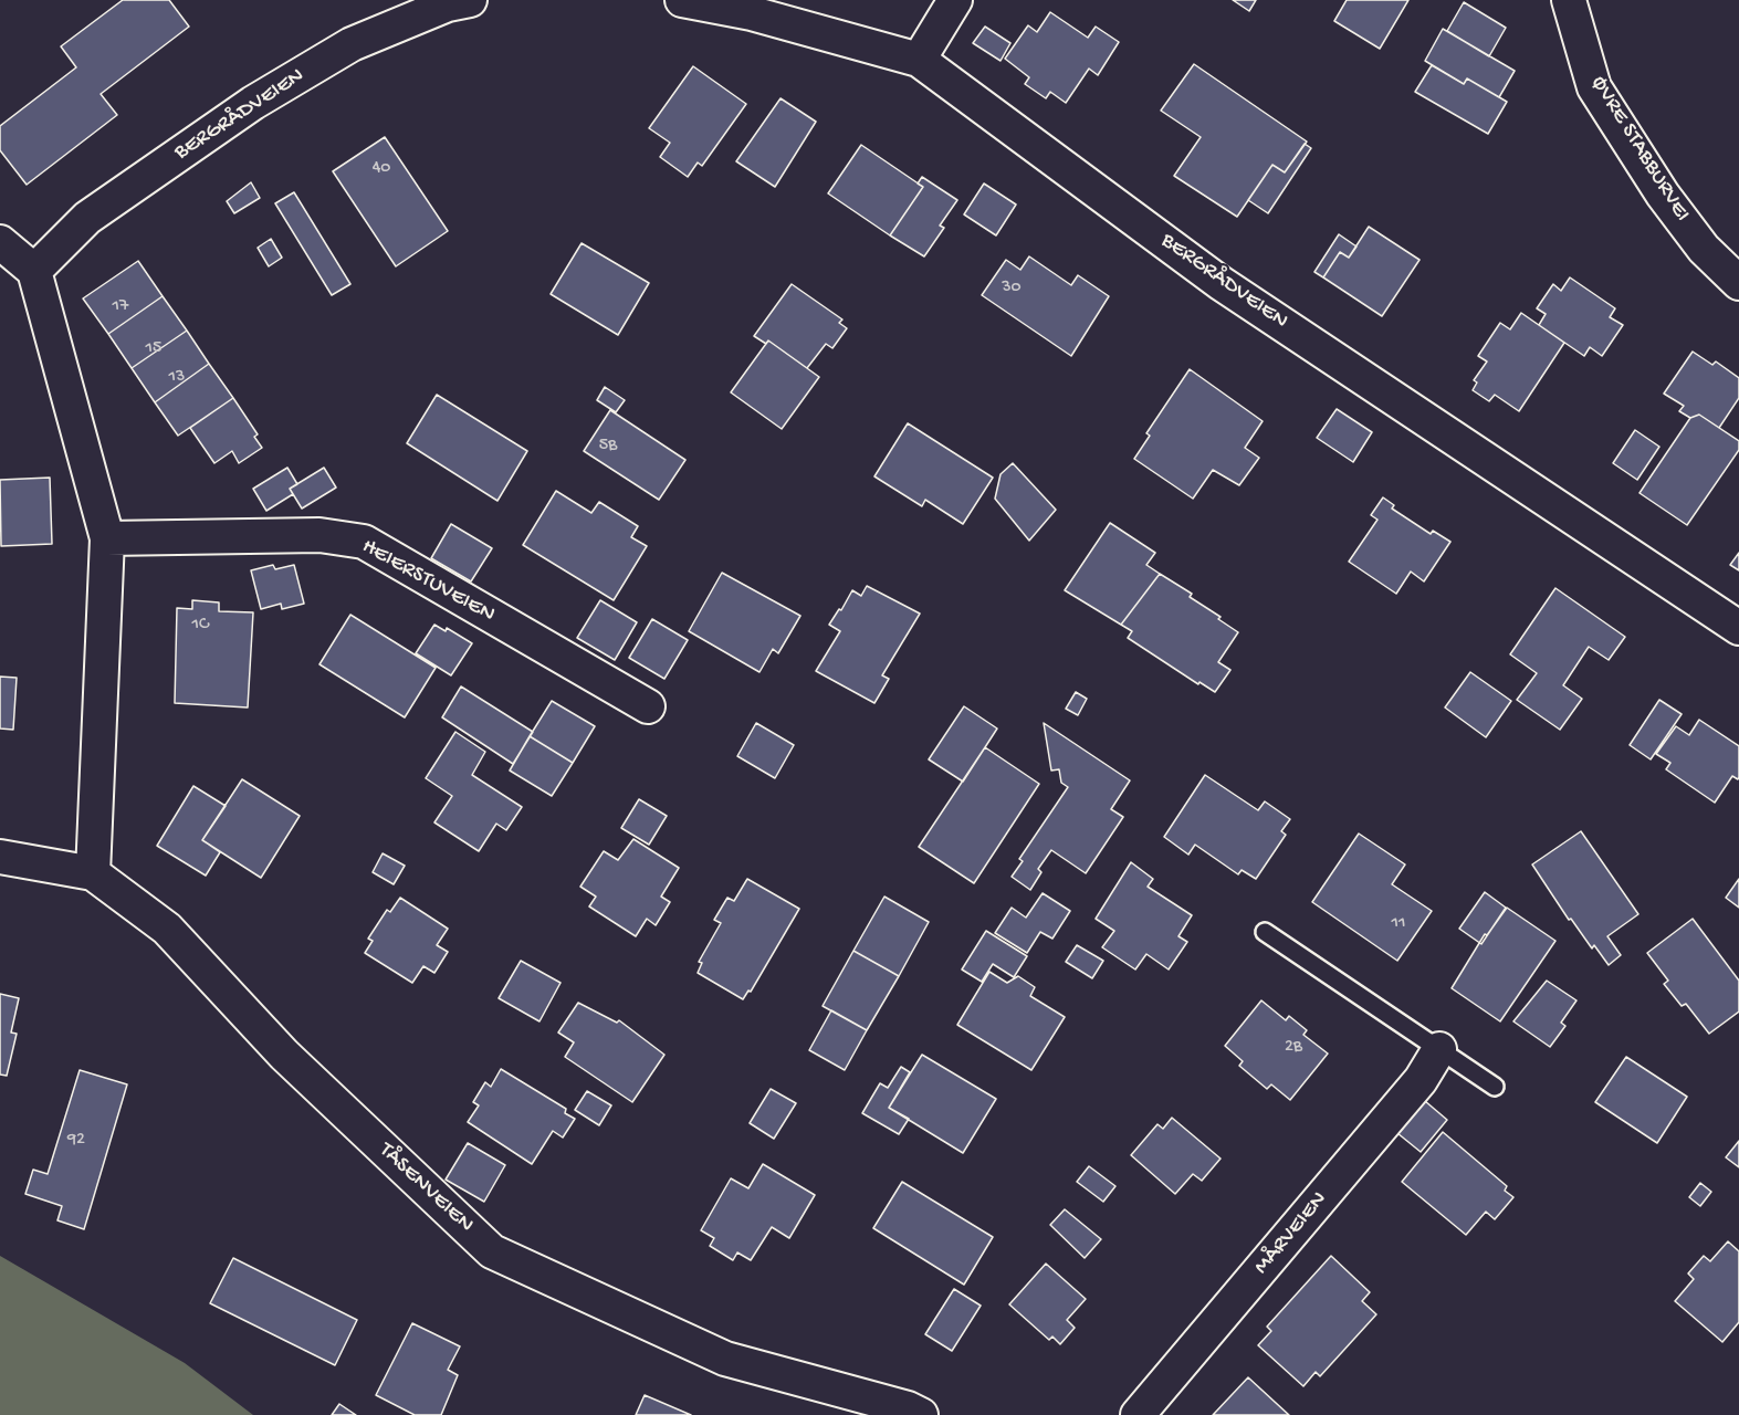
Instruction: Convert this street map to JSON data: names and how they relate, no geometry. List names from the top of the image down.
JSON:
{
  "streets": {
    "street": [
      "BERGRÅDVEIEN",
      "ØVRE STABBURVEI",
      "HEIERSTUVEIEN",
      "TÅSENVEIEN",
      "MÅRVEIEN"
    ]
  },
  "house_numbers": [
    "40",
    "30",
    "17",
    "15",
    "13",
    "5B",
    "1C",
    "11",
    "2B",
    "92"
  ]
}
